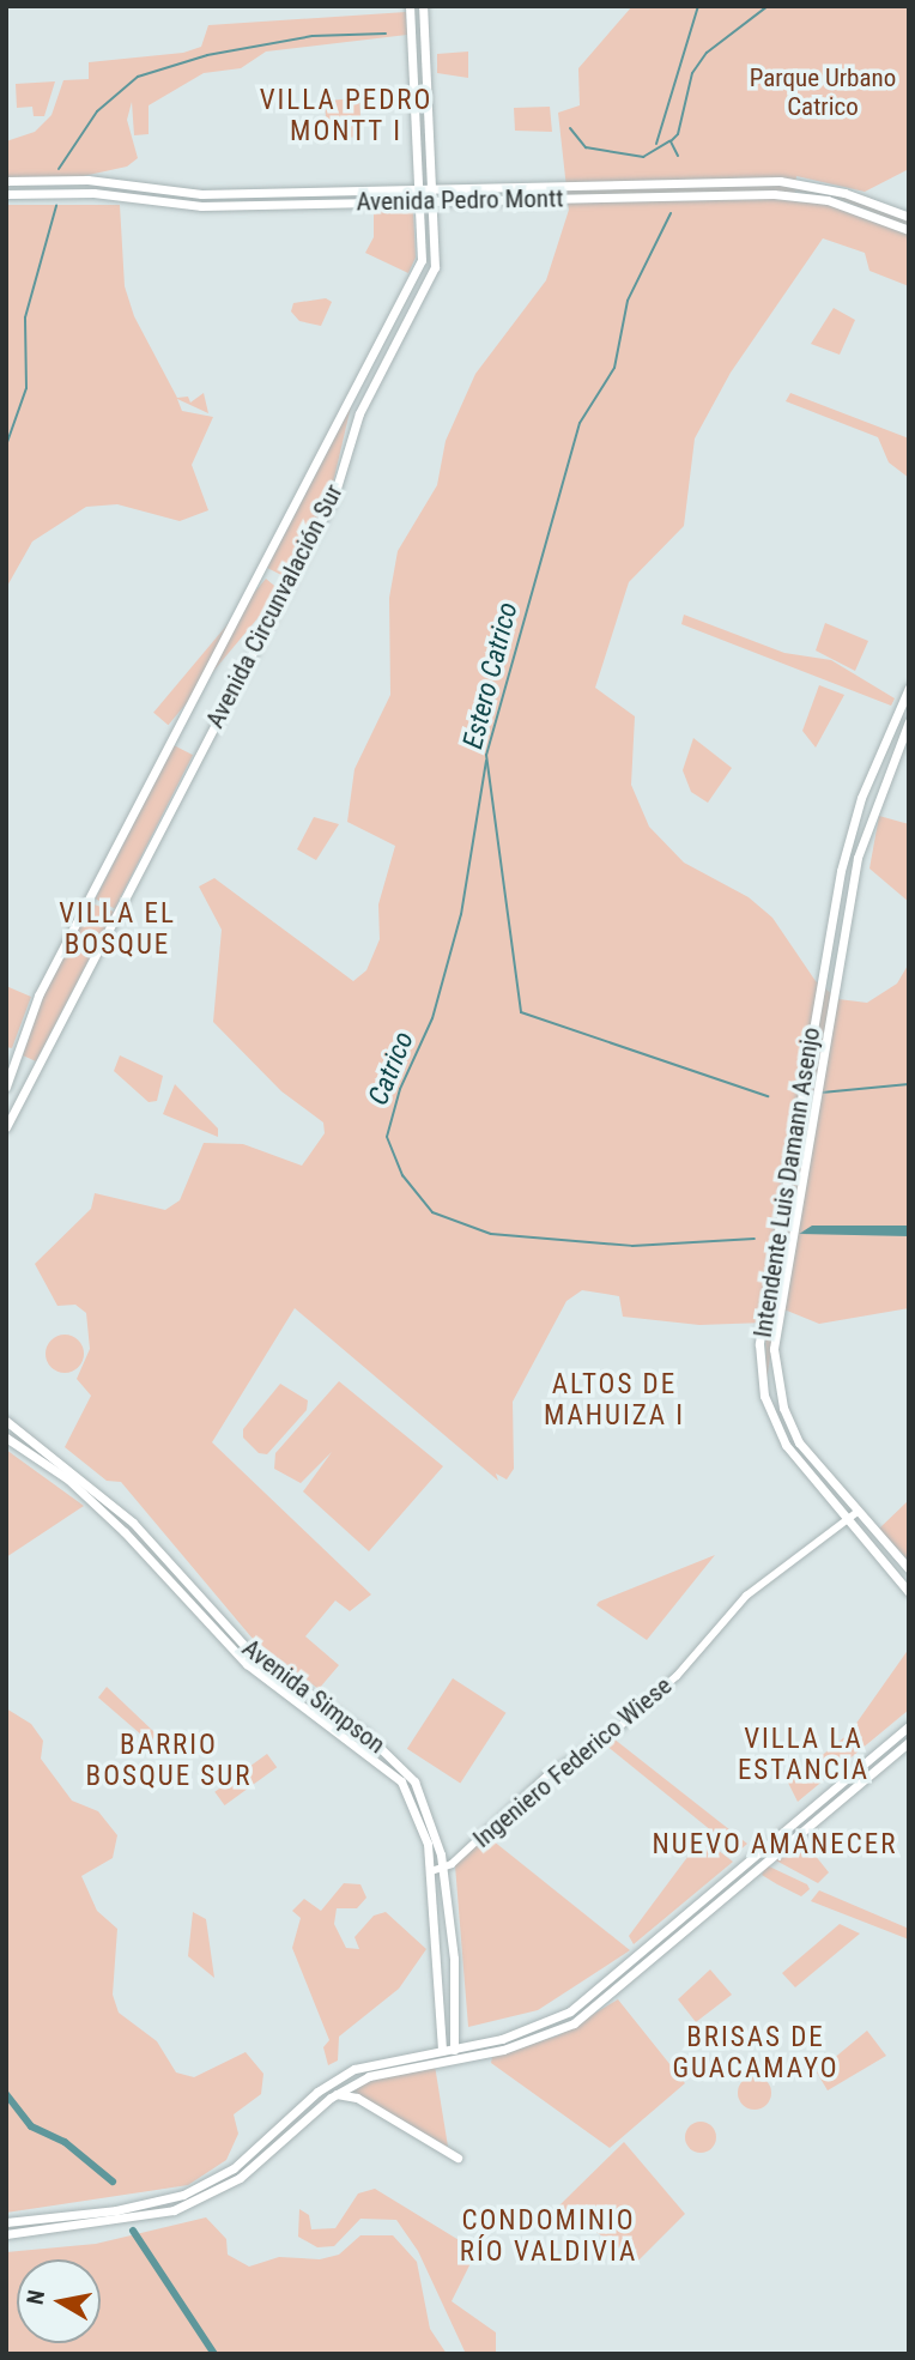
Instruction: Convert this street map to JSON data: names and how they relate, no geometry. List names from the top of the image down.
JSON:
{
  "streets": {
    "main road": [
      "Avenida Pedro Montt",
      "Avenida Circunvalación Sur",
      "Intendente Luis Damann Asenjo",
      "Avenida Simpson"
    ],
    "street": ["Ingeniero Federico Wiese"]
  },
  "crossings": [
    ["Avenida Pedro Montt", "Avenida Circunvalación Sur"],
    ["Intendente Luis Damann Asenjo", "Ingeniero Federico Wiese"],
    ["Avenida Simpson", "Ingeniero Federico Wiese"]
  ],
  "districts": [
    "VILLA PEDRO MONTT I",
    "VILLA EL BOSQUE",
    "ALTOS DE MAHUIZA I",
    "VILLA LA ESTANCIA",
    "BARRIO BOSQUE SUR",
    "NUEVO AMANECER",
    "BRISAS DE GUACAMAYO",
    "CONDOMINIO RÍO VALDIVIA"
  ],
  "water": ["Estero Catrico", "Catrico"],
  "parks": ["Parque Urbano Catrico"],
  "north": "left"
}
